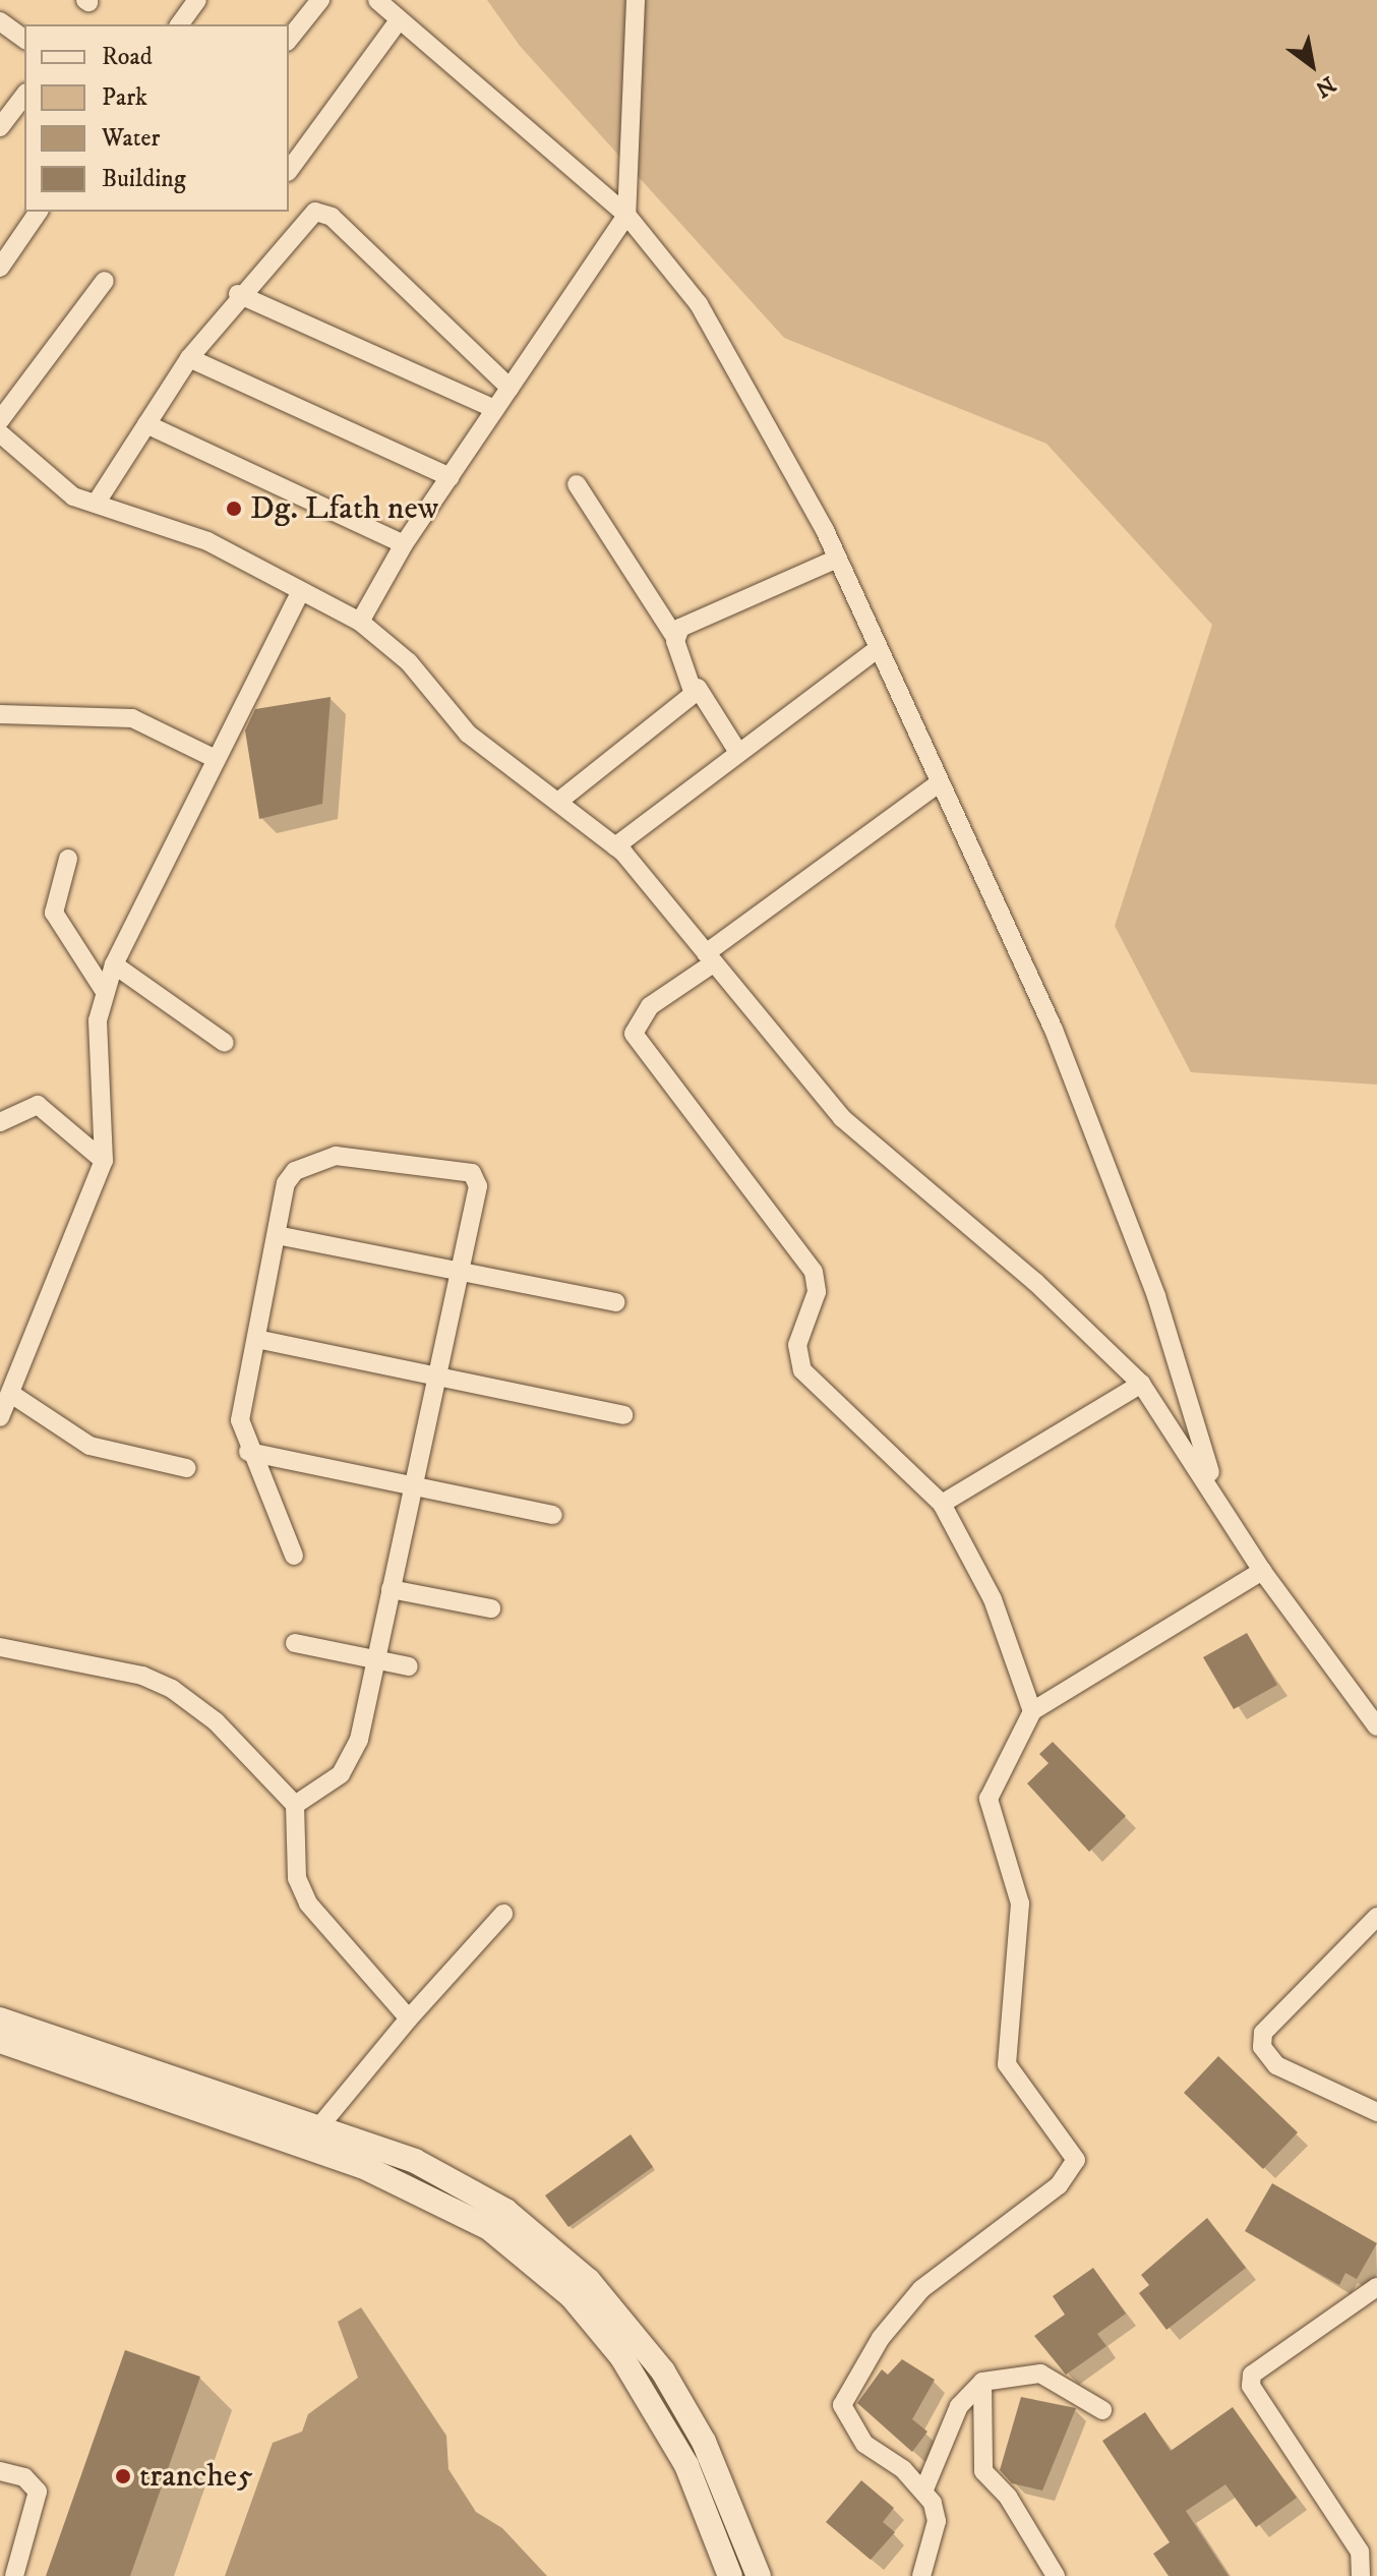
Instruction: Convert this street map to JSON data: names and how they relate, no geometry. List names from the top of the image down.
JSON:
{
  "places": ["Dg. Lfath new", "tranche5"],
  "legend": [
    "Road",
    "Park",
    "Water",
    "Building"
  ],
  "north": "bottom right"
}
